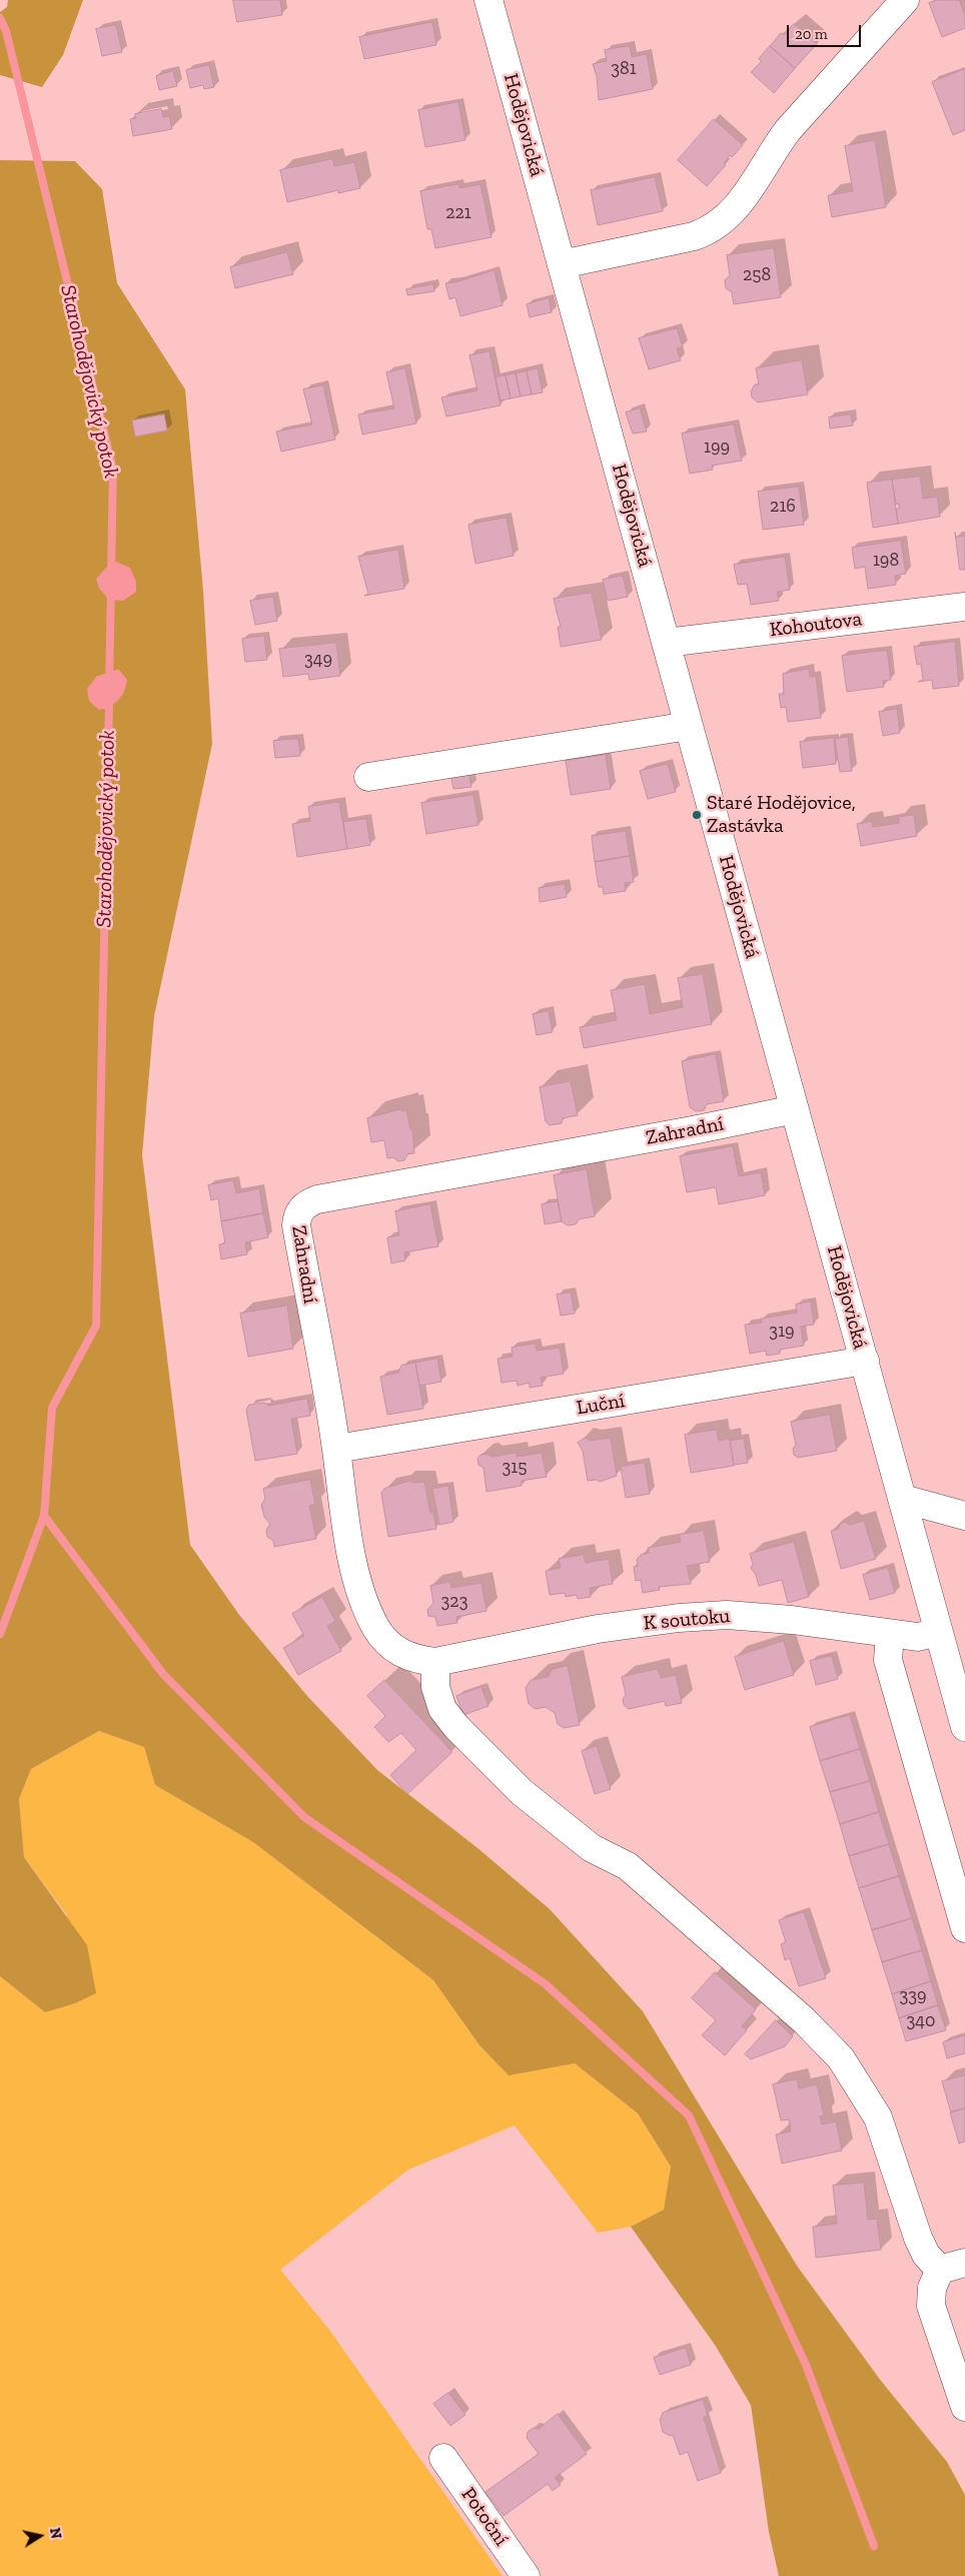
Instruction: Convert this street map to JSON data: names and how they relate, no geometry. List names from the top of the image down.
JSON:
{
  "streets": {
    "street": [
      "Hodějovická",
      "Kohoutova",
      "Zahradní",
      "Luční",
      "K soutoku",
      "Potoční"
    ]
  },
  "crossings": [
    ["Hodějovická", "Kohoutova"],
    ["Hodějovická", "Zahradní"],
    ["Hodějovická", "Luční"],
    ["Hodějovická", "K soutoku"],
    ["Zahradní", "Luční"],
    ["Zahradní", "K soutoku"]
  ],
  "water": ["Starohodějovický potok"],
  "places": ["Staré Hodějovice, Zastávka"],
  "house_numbers": [
    "381",
    "221",
    "258",
    "199",
    "216",
    "198",
    "349",
    "319",
    "315",
    "323",
    "339",
    "340"
  ],
  "scale_bar": "20 m",
  "north": "right"
}
